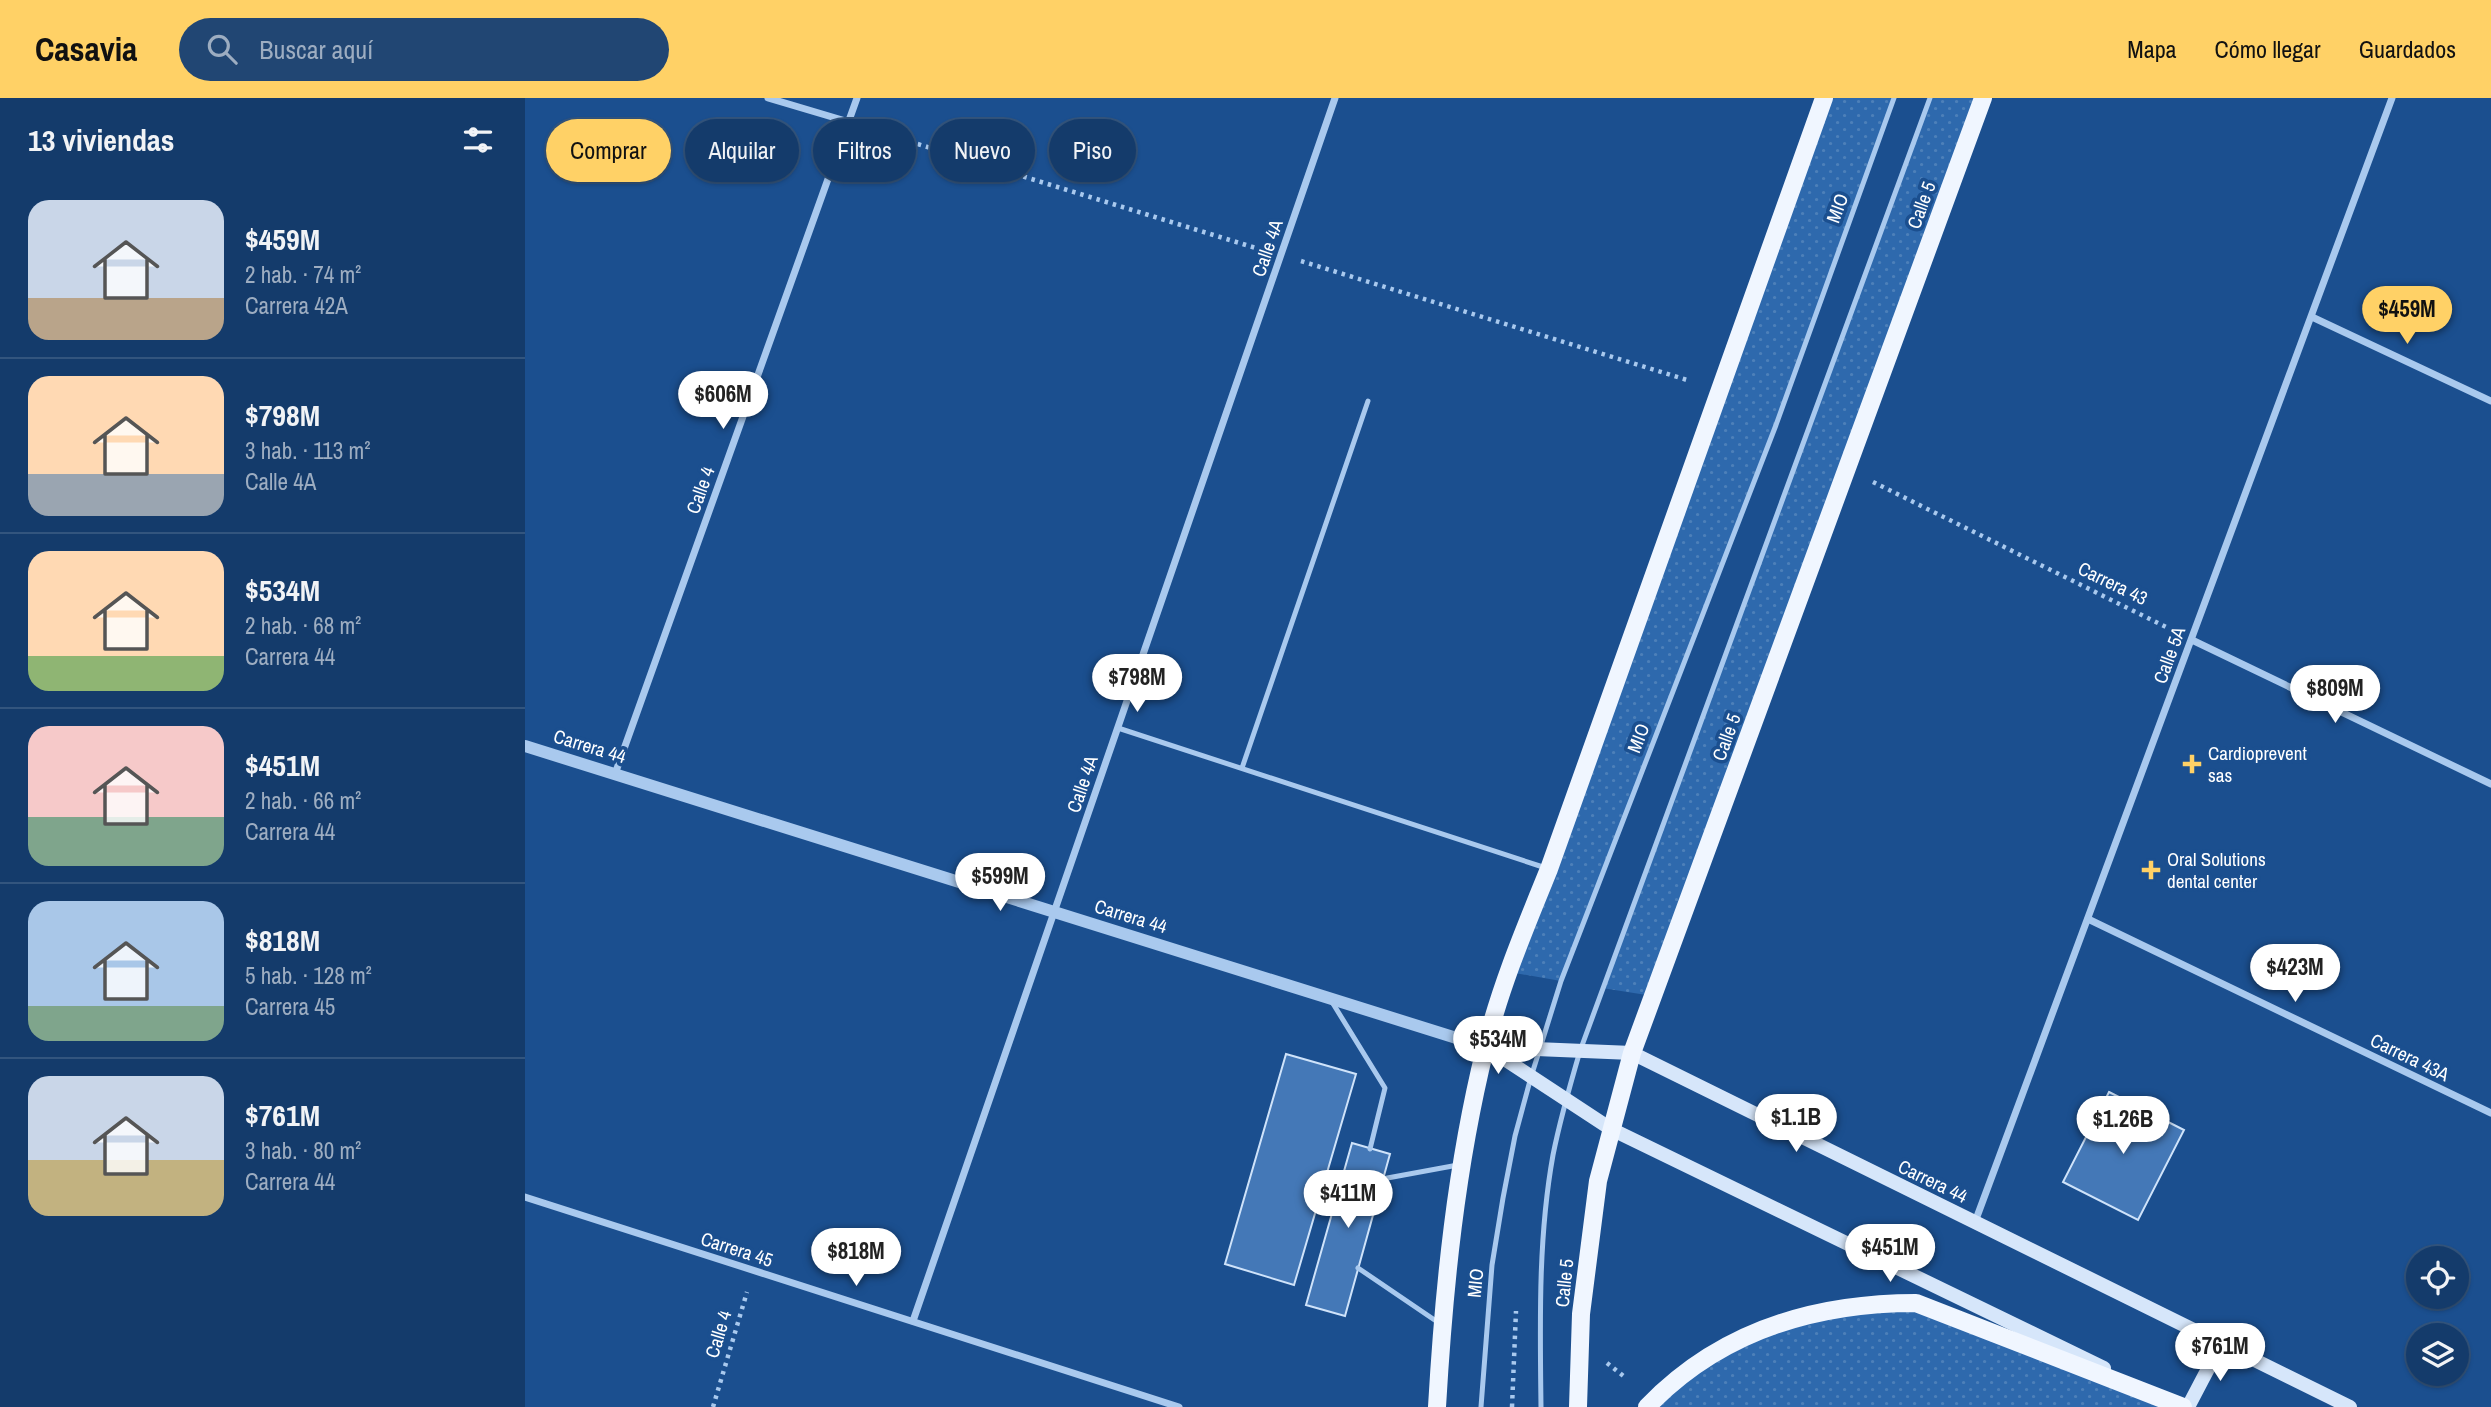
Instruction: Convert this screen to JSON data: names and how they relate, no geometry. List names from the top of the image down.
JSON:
{
  "streets": {
    "main road": ["Calle 5", "Carrera 44"],
    "street": [
      "Calle 4A",
      "Calle 4",
      "Calle 5A",
      "Carrera 43A",
      "Carrera 45"
    ],
    "lane": ["MIO"],
    "path": ["Carrera 43"]
  },
  "crossings": [
    ["Calle 5", "Carrera 44"],
    ["MIO", "Carrera 44"],
    ["Calle 4A", "Carrera 44"],
    ["Calle 4A", "Carrera 45"],
    ["Calle 4", "Carrera 44"],
    ["Calle 4", "Carrera 45"],
    ["Carrera 43", "Calle 5A"],
    ["Calle 5A", "Carrera 44"],
    ["Calle 5A", "Carrera 43A"]
  ],
  "places": {
    "health": ["Cardioprevent sas", "Oral Solutions dental center"]
  },
  "page": {
    "header": "Casavia",
    "search": "Buscar aquí",
    "nav": ["Mapa", "Cómo llegar", "Guardados"],
    "heading": "13 viviendas",
    "chip": [
      "Comprar",
      "Alquilar",
      "Filtros",
      "Nuevo",
      "Piso"
    ],
    "list": [
      {
        "name": "$459M",
        "note": "2 hab. · 74 m² · Carrera 42A"
      },
      {
        "name": "$798M",
        "note": "3 hab. · 113 m² · Calle 4A"
      },
      {
        "name": "$534M",
        "note": "2 hab. · 68 m² · Carrera 44"
      },
      {
        "name": "$451M",
        "note": "2 hab. · 66 m² · Carrera 44"
      },
      {
        "name": "$818M",
        "note": "5 hab. · 128 m² · Carrera 45"
      },
      {
        "name": "$761M",
        "note": "3 hab. · 80 m² · Carrera 44"
      }
    ],
    "price": [
      "$459M",
      "$606M",
      "$798M",
      "$809M",
      "$599M",
      "$423M",
      "$534M",
      "$1.1B",
      "$1.26B",
      "$411M",
      "$451M",
      "$818M",
      "$761M"
    ]
  }
}
